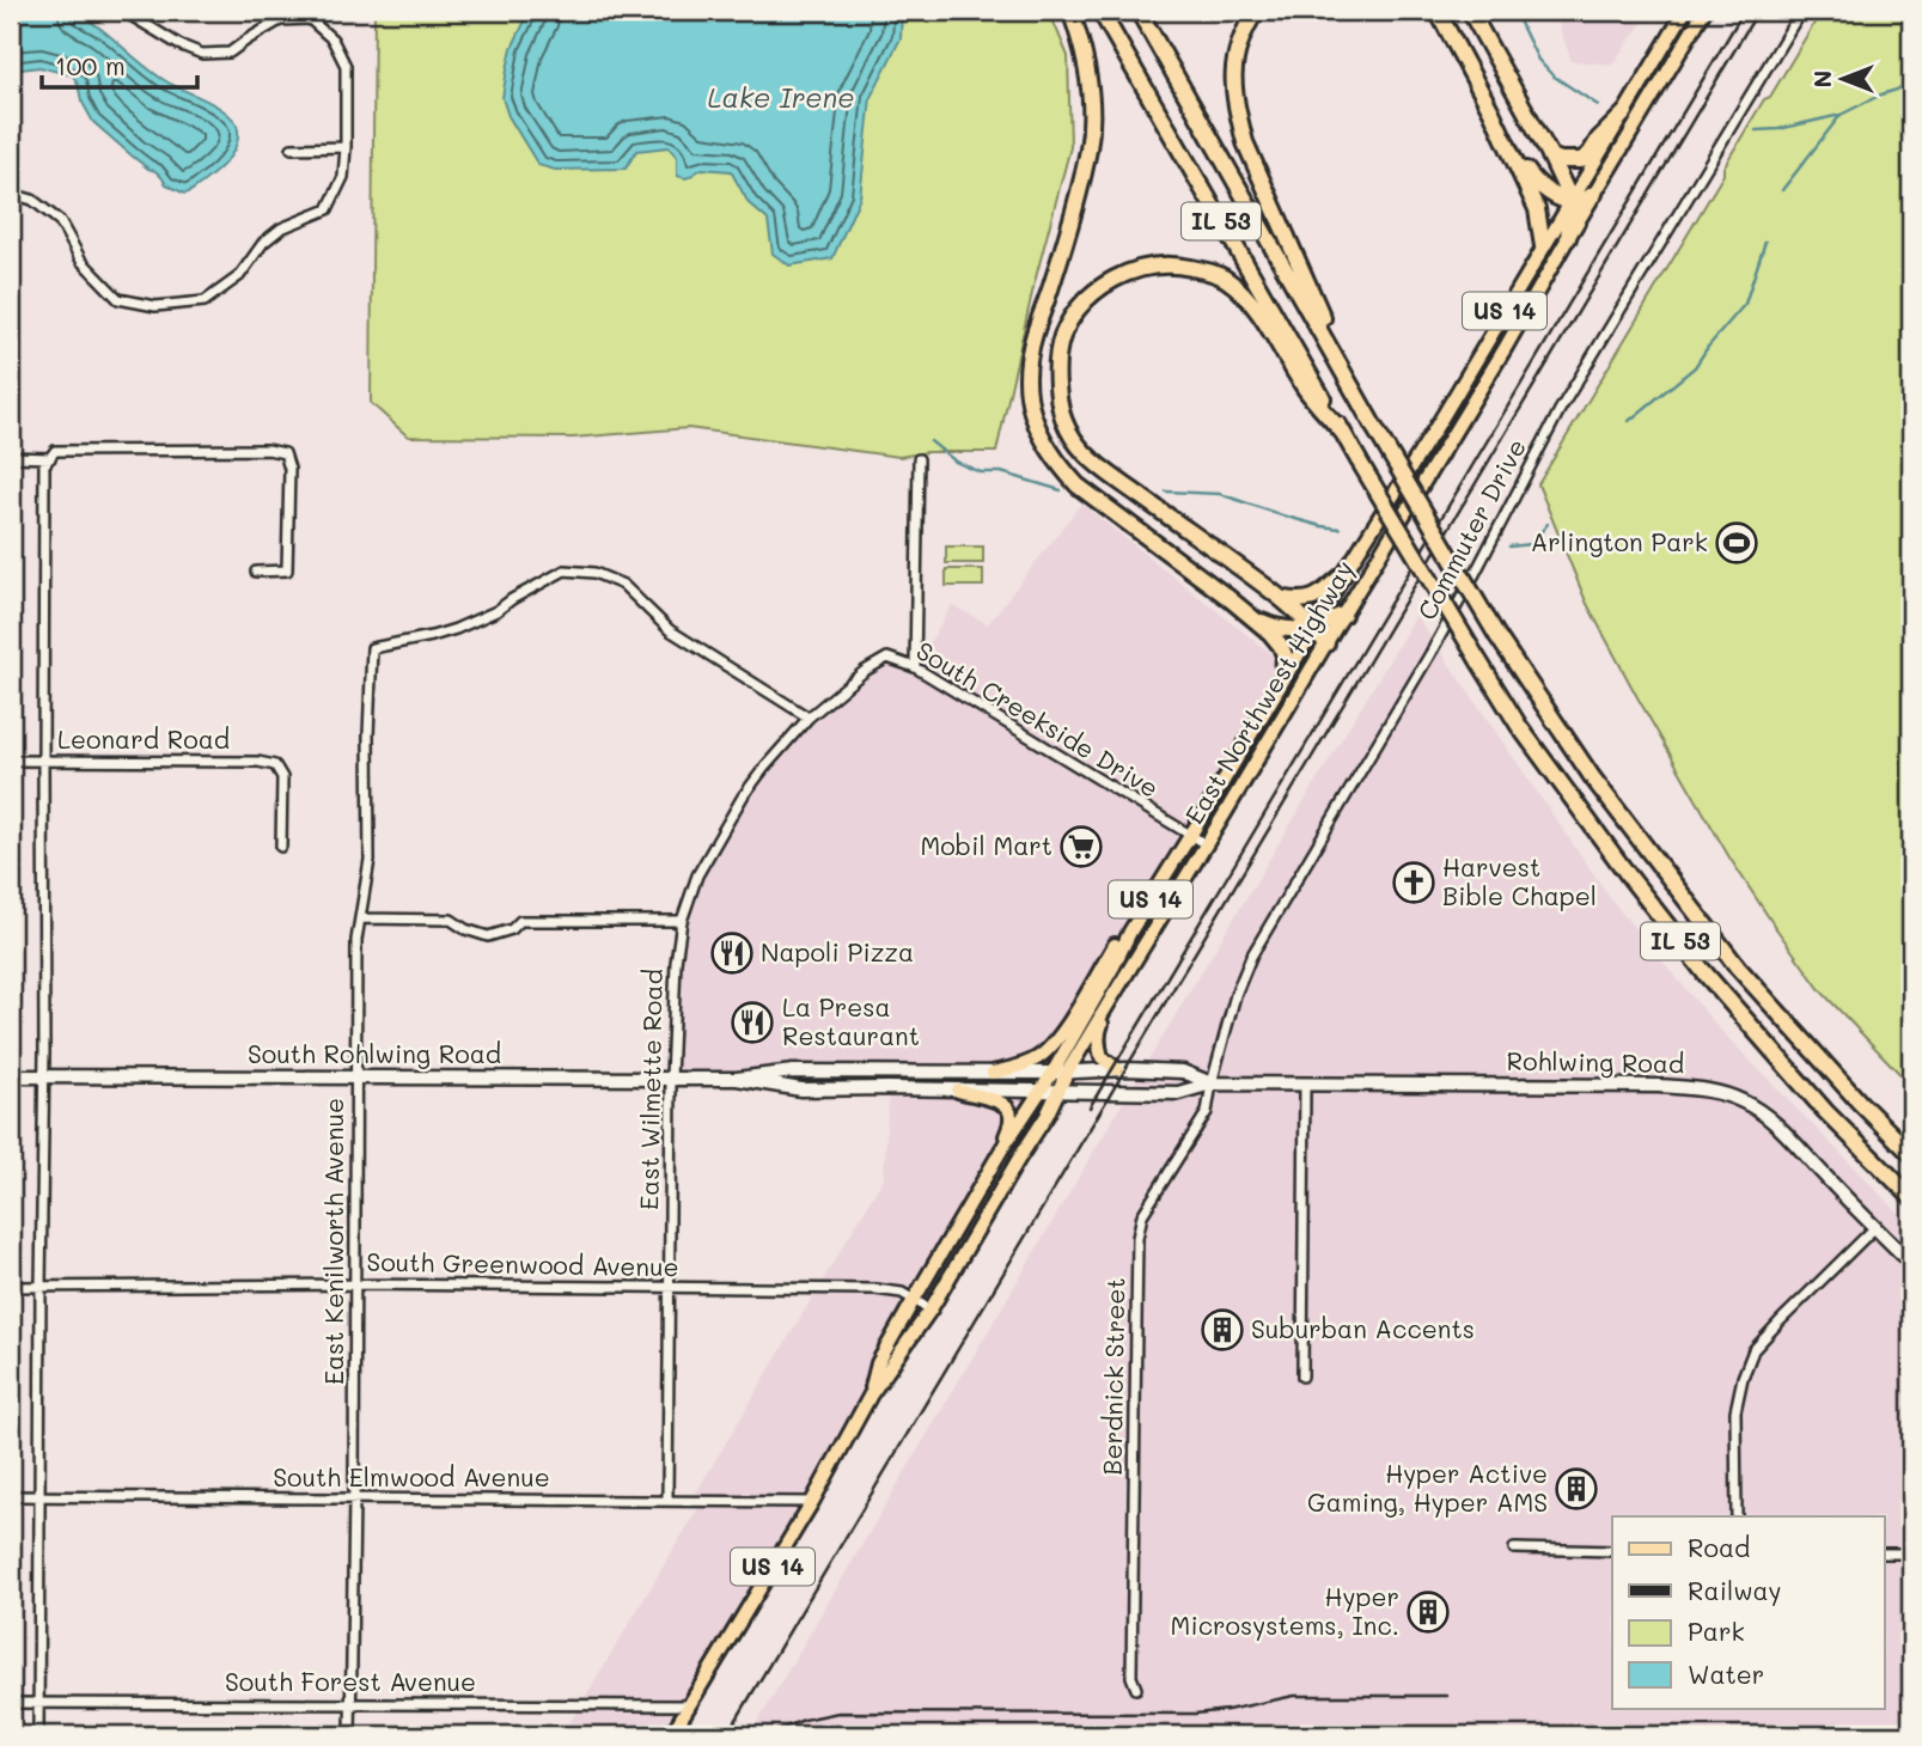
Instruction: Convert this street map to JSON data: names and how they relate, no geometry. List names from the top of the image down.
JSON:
{
  "streets": {
    "highway": ["IL 53"],
    "main road": ["US 14", "East Northwest Highway"],
    "street": [
      "Commuter Drive",
      "South Creekside Drive",
      "Leonard Road",
      "South Rohlwing Road",
      "Rohlwing Road",
      "East Wilmette Road",
      "East Kenilworth Avenue",
      "South Greenwood Avenue",
      "Berdnick Street",
      "South Elmwood Avenue",
      "South Forest Avenue"
    ]
  },
  "crossings": [
    ["Commuter Drive", "Rohlwing Road"],
    ["Commuter Drive", "Berdnick Street"],
    ["East Northwest Highway", "South Creekside Drive"],
    ["East Northwest Highway", "South Rohlwing Road"],
    ["East Northwest Highway", "Rohlwing Road"],
    ["East Northwest Highway", "South Greenwood Avenue"],
    ["East Northwest Highway", "South Elmwood Avenue"],
    ["East Northwest Highway", "South Forest Avenue"],
    ["South Creekside Drive", "East Wilmette Road"],
    ["South Creekside Drive", "East Kenilworth Avenue"],
    ["South Rohlwing Road", "Rohlwing Road"],
    ["South Rohlwing Road", "East Wilmette Road"],
    ["South Rohlwing Road", "East Kenilworth Avenue"],
    ["Rohlwing Road", "Berdnick Street"],
    ["East Wilmette Road", "East Kenilworth Avenue"],
    ["East Wilmette Road", "South Greenwood Avenue"],
    ["East Wilmette Road", "South Elmwood Avenue"],
    ["East Kenilworth Avenue", "South Greenwood Avenue"],
    ["East Kenilworth Avenue", "South Elmwood Avenue"],
    ["East Kenilworth Avenue", "South Forest Avenue"]
  ],
  "water": ["Lake Irene"],
  "places": {
    "sports": ["Arlington Park"],
    "supermarket": ["Mobil Mart"],
    "church": ["Harvest Bible Chapel"],
    "restaurant": ["Napoli Pizza", "La Presa Restaurant"],
    "building": ["Suburban Accents", "Hyper Active Gaming, Hyper AMS", "Hyper Microsystems, Inc."]
  },
  "legend": [
    "Road",
    "Railway",
    "Park",
    "Water"
  ],
  "scale_bar": "100 m",
  "north": "left"
}
